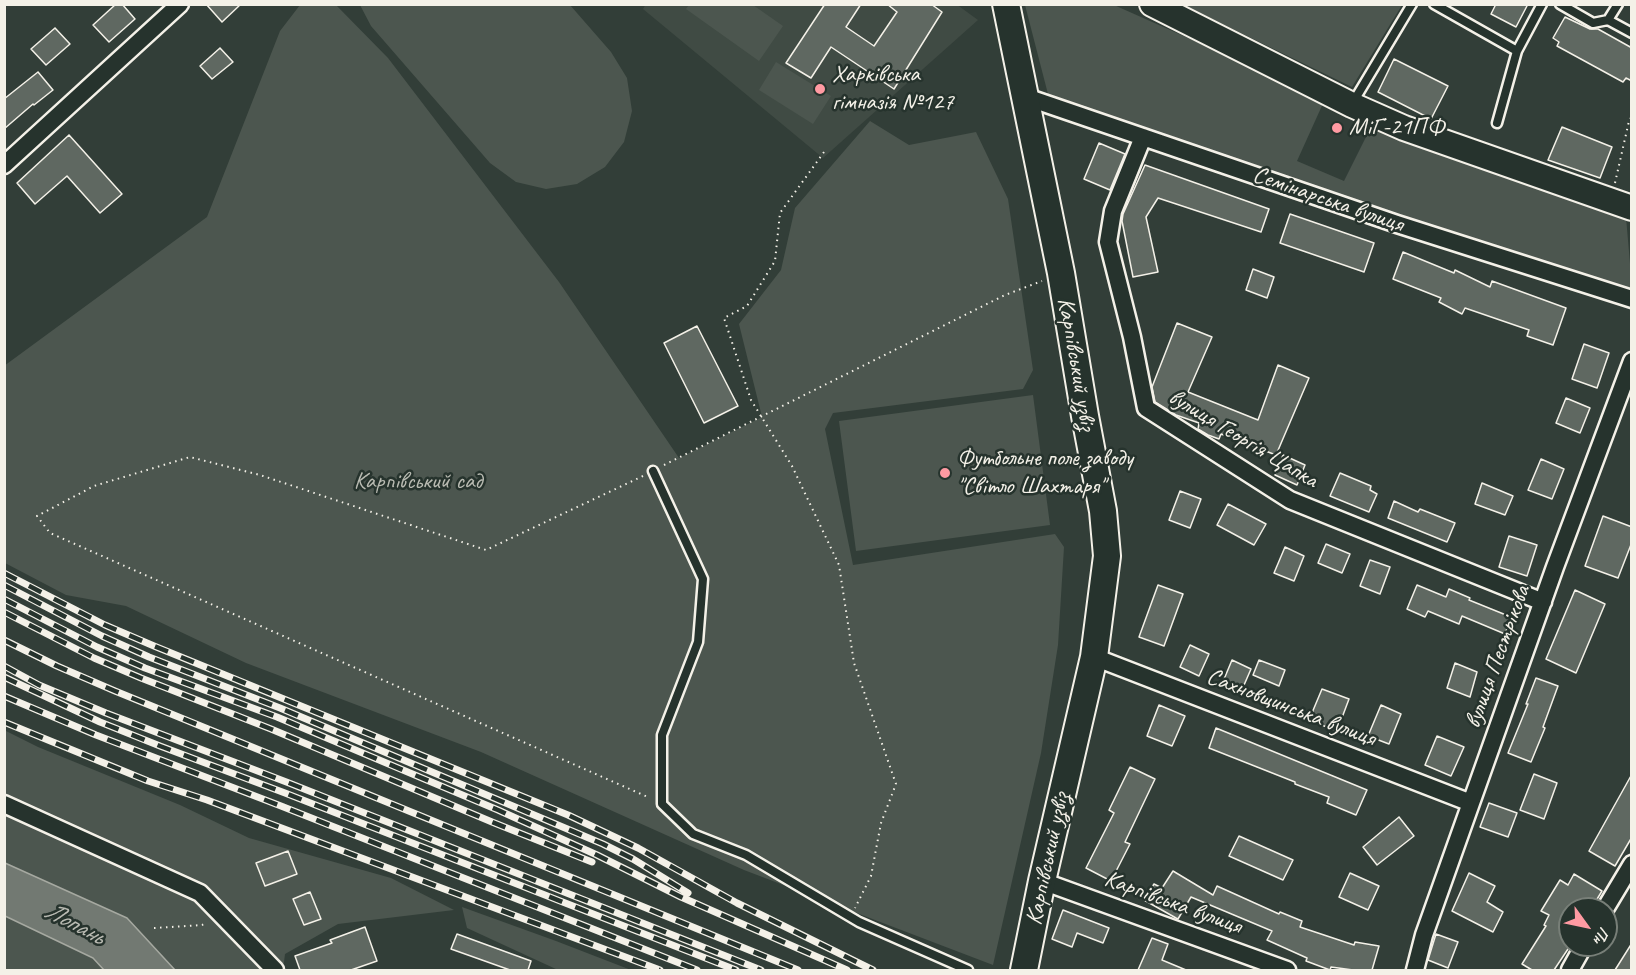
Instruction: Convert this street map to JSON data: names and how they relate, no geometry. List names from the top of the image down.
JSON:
{
  "streets": {
    "main road": ["Карпівський узвіз"],
    "street": [
      "Семінарська вулиця",
      "вулиця Георгія Цапка",
      "вулиця Пестрікова",
      "Сахновщинська вулиця",
      "Карпівська вулиця"
    ]
  },
  "crossings": [
    ["Семінарська вулиця", "Карпівський узвіз"],
    ["Семінарська вулиця", "вулиця Георгія Цапка"],
    ["Карпівський узвіз", "Сахновщинська вулиця"],
    ["Карпівський узвіз", "Карпівська вулиця"],
    ["вулиця Георгія Цапка", "вулиця Пестрікова"],
    ["вулиця Пестрікова", "Сахновщинська вулиця"]
  ],
  "water": ["Лопань"],
  "parks": ["Карпівський сад"],
  "places": ["Харківська гімназія №127", "МіГ-21ПФ", "Футбольне поле заводу \"Світло Шахтаря\""],
  "north": "bottom right"
}
